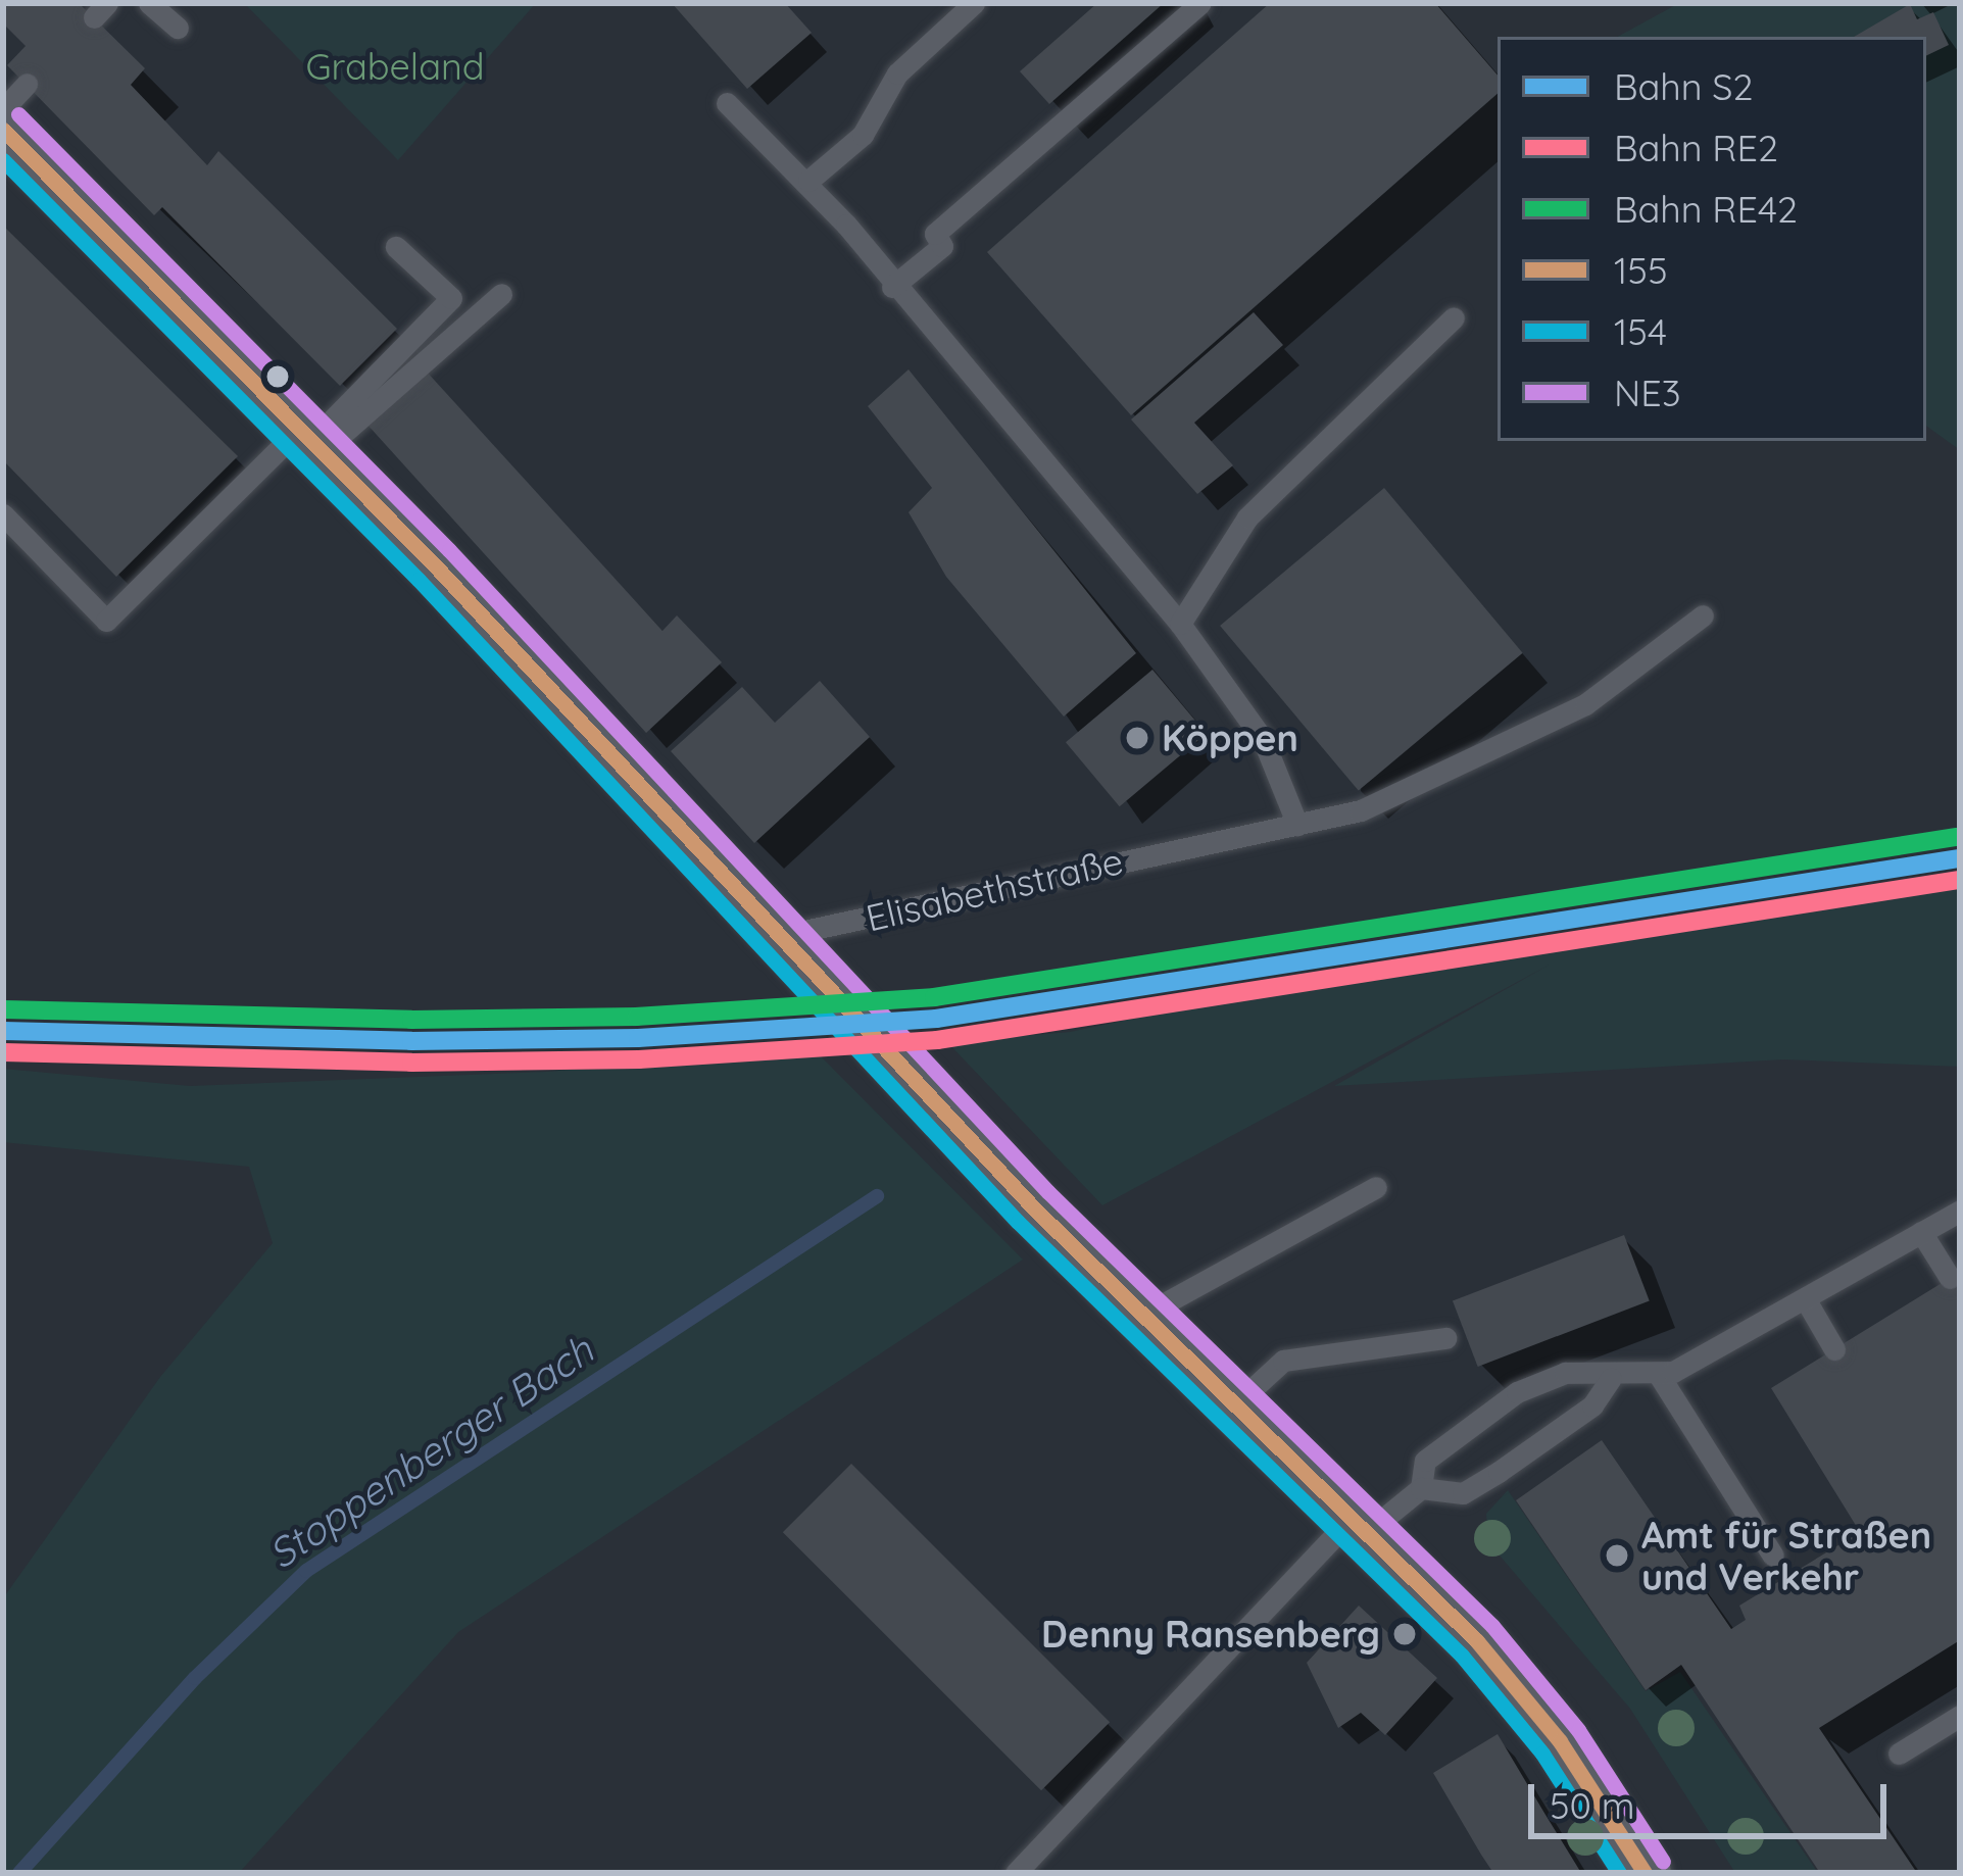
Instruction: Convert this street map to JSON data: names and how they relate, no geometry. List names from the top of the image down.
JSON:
{
  "streets": {
    "lane": ["Elisabethstraße"]
  },
  "water": ["Stoppenberger Bach"],
  "parks": ["Grabeland"],
  "places": ["Köppen", "Amt für Straßen und Verkehr", "Denny Ransenberg"],
  "lines": [
    "transit line NE3",
    "transit line 155",
    "transit line 154",
    "rail line RE42",
    "rail line S2",
    "rail line RE2"
  ],
  "legend": [
    "Bahn S2",
    "Bahn RE2",
    "Bahn RE42",
    "155",
    "154",
    "NE3"
  ],
  "scale_bar": "50 m"
}
